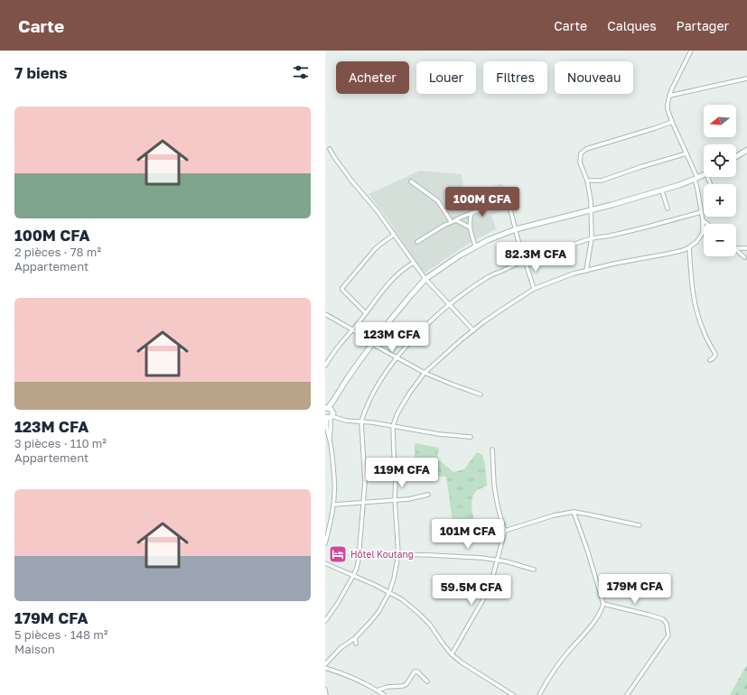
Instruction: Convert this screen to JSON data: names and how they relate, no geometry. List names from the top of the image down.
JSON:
{
  "places": {
    "hotel": ["Hôtel Koutang"]
  },
  "north": "left",
  "page": {
    "header": "Carte",
    "nav": ["Carte", "Calques", "Partager"],
    "heading": "7 biens",
    "chip": [
      "Acheter",
      "Louer",
      "Filtres",
      "Nouveau"
    ],
    "list": [
      {
        "name": "100M CFA",
        "note": "2 pièces · 78 m² · Appartement"
      },
      {
        "name": "123M CFA",
        "note": "3 pièces · 110 m² · Appartement"
      },
      {
        "name": "179M CFA",
        "note": "5 pièces · 148 m² · Maison"
      }
    ],
    "map_buttons": ["+", "−"],
    "price": [
      "100M CFA",
      "82.3M CFA",
      "123M CFA",
      "119M CFA",
      "101M CFA",
      "179M CFA",
      "59.5M CFA"
    ]
  }
}
